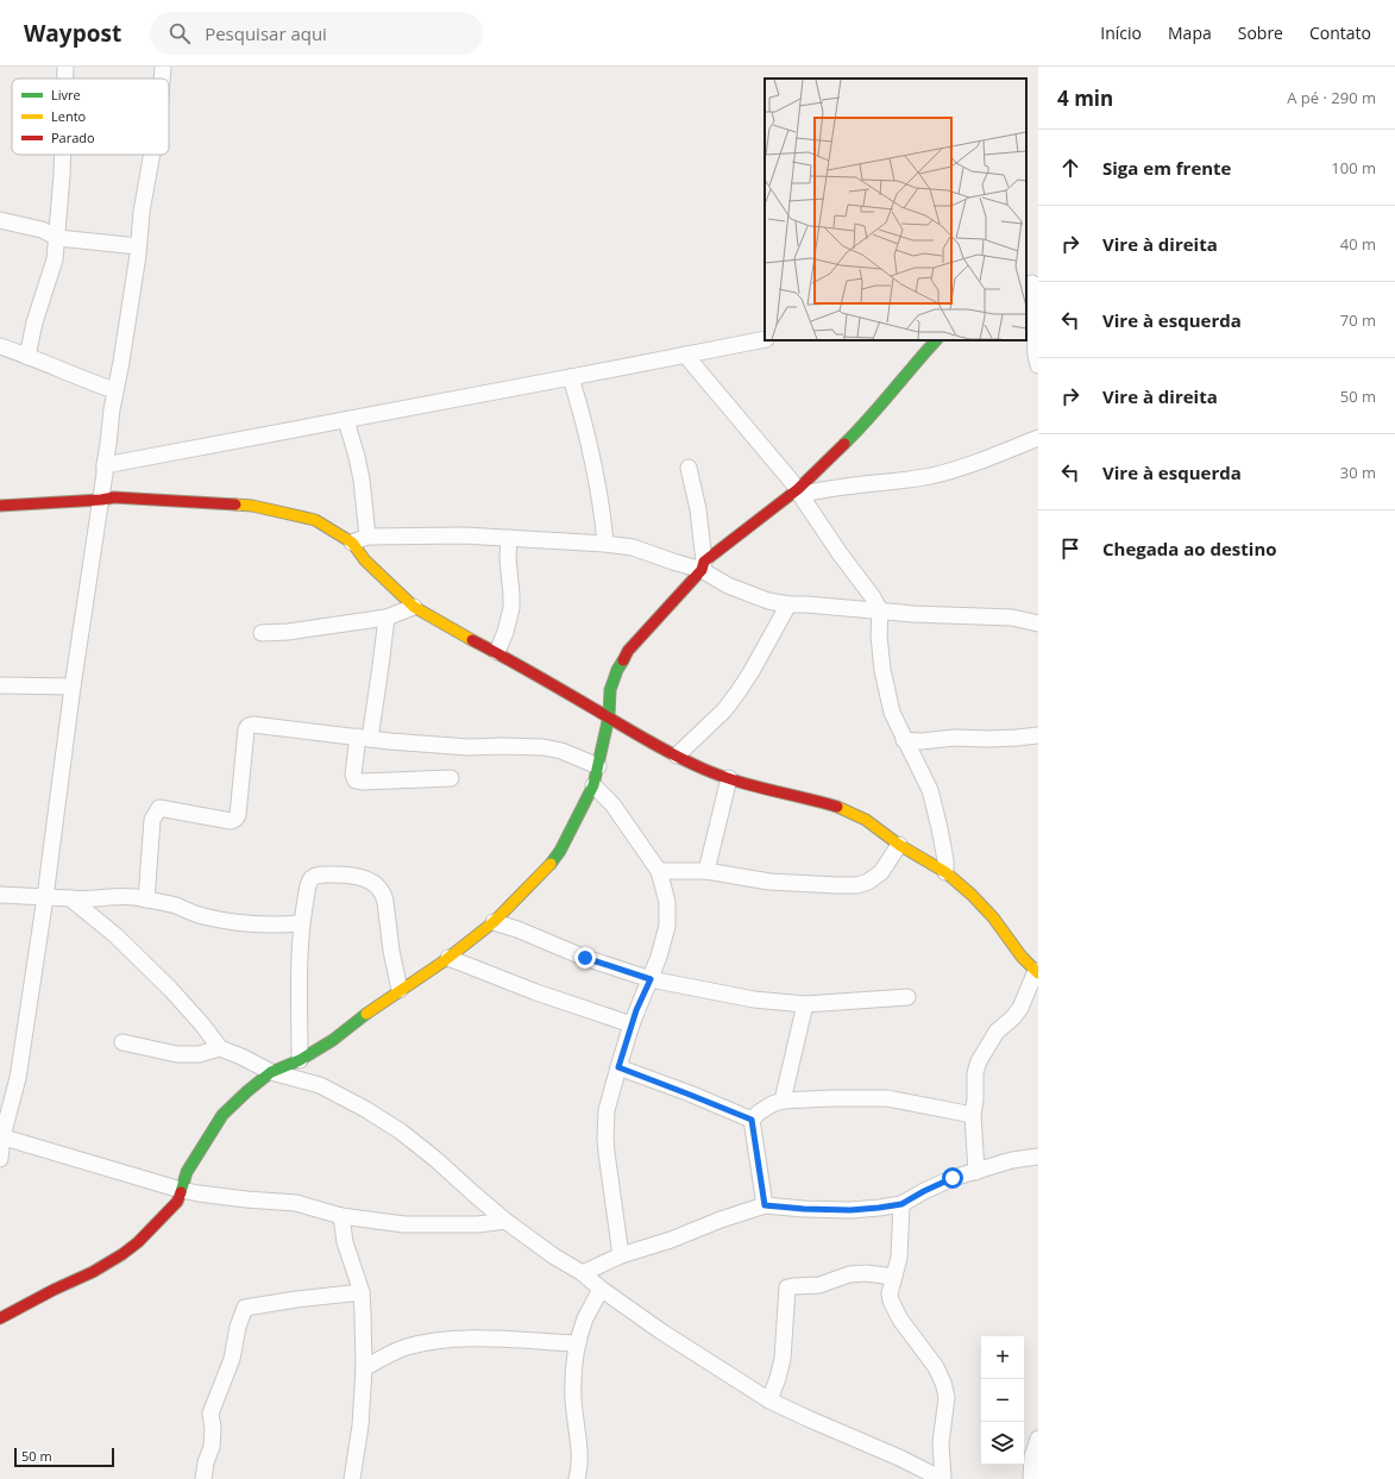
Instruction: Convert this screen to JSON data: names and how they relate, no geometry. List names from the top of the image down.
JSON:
{
  "legend": ["Livre", "Lento", "Parado"],
  "scale_bar": "50 m",
  "page": {
    "header": "Waypost",
    "search": "Pesquisar aqui",
    "nav": [
      "Início",
      "Mapa",
      "Sobre",
      "Contato"
    ],
    "heading": ["4 min", "A pé · 290 m"],
    "list": [
      ["Siga em frente", "100 m"],
      ["Vire à direita", "40 m"],
      ["Vire à esquerda", "70 m"],
      ["Vire à direita", "50 m"],
      ["Vire à esquerda", "30 m"],
      "Chegada ao destino"
    ],
    "map_buttons": ["+", "−"],
    "scale": "50 m"
  }
}
